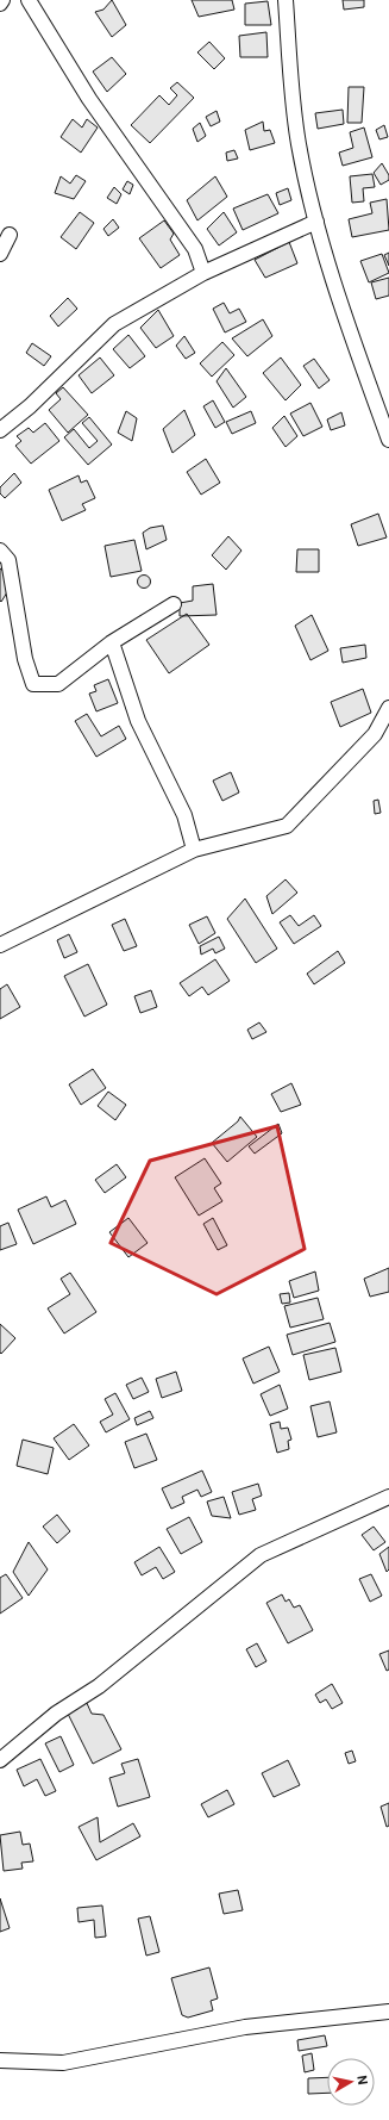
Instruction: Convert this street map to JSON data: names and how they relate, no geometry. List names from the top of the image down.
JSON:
{
  "north": "right"
}
